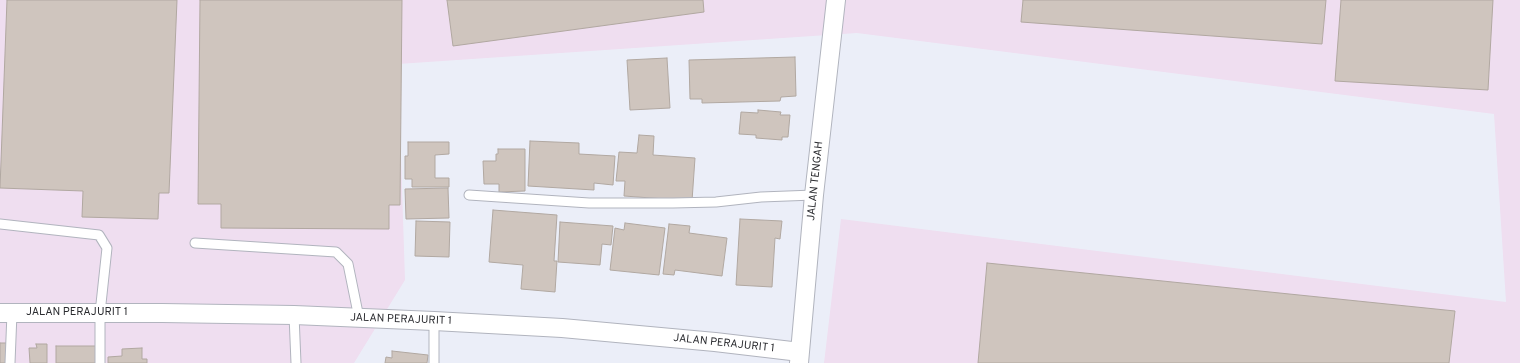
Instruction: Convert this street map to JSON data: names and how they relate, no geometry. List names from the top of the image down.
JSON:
{
  "streets": {
    "street": ["JALAN TENGAH", "JALAN PERAJURIT 1"]
  },
  "crossings": [
    ["JALAN TENGAH", "JALAN PERAJURIT 1"]
  ]
}
